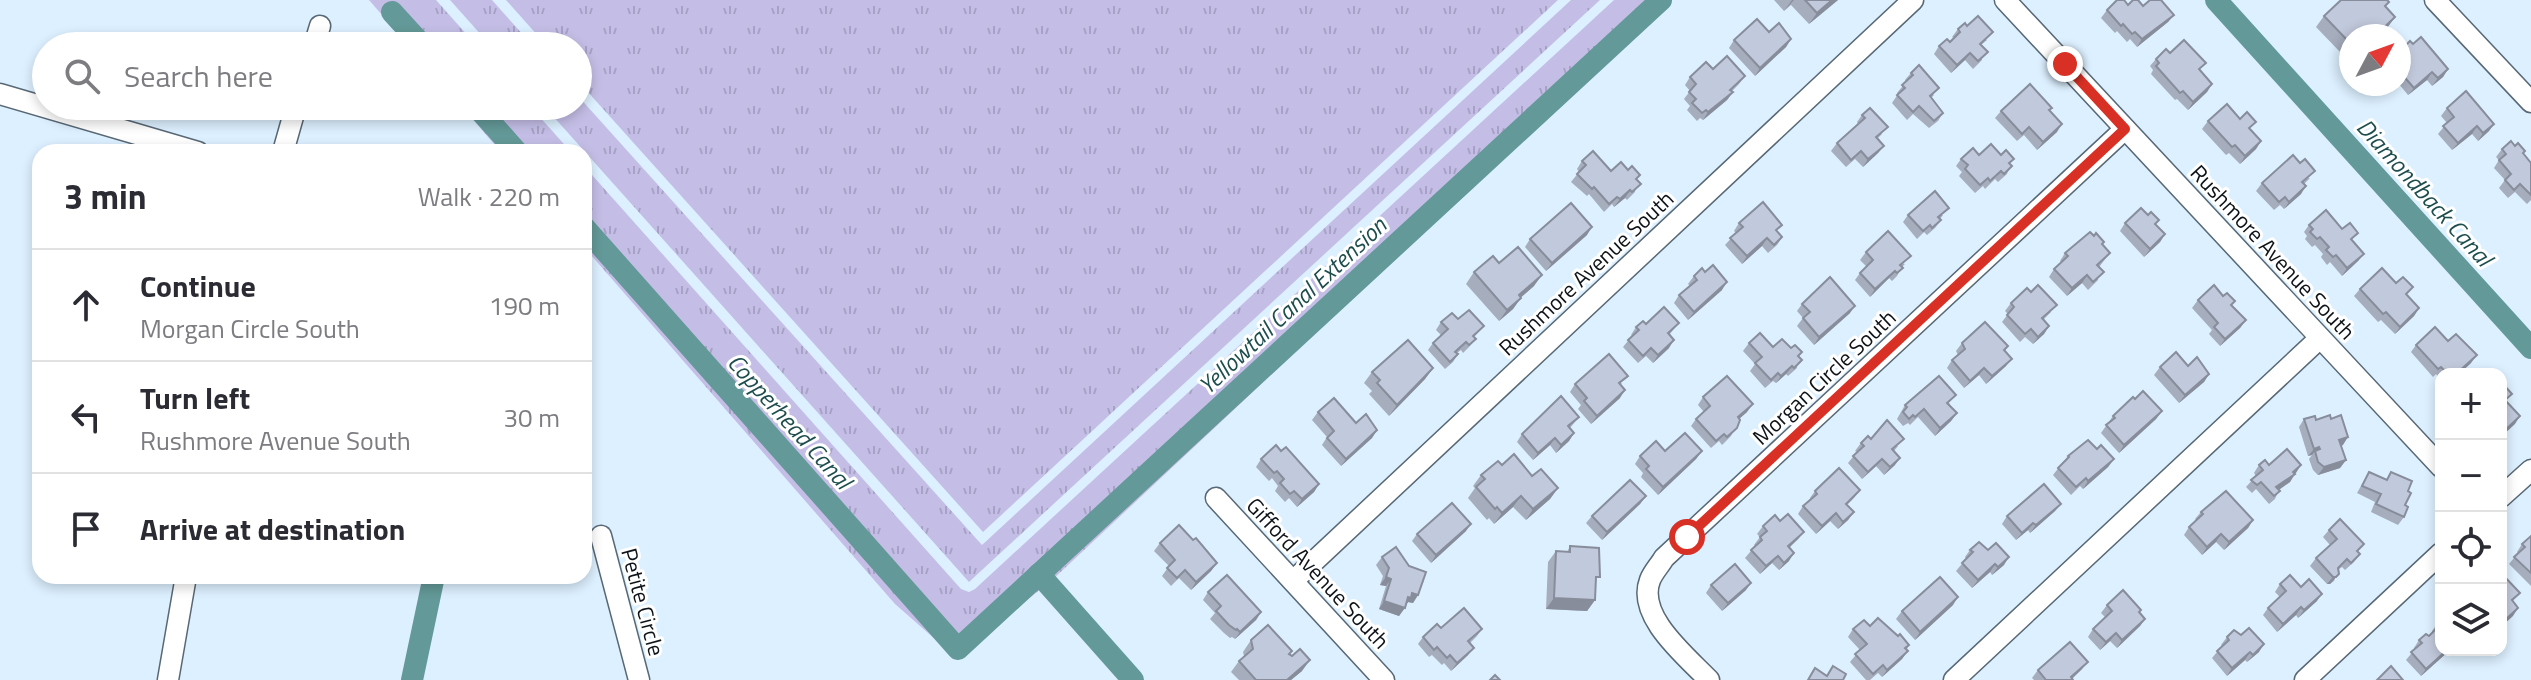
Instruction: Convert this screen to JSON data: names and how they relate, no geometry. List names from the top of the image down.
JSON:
{
  "streets": {
    "street": [
      "Rushmore Avenue South",
      "Morgan Circle South",
      "Gifford Avenue South",
      "Petite Circle"
    ]
  },
  "crossings": [
    ["Rushmore Avenue South", "Morgan Circle South"],
    ["Rushmore Avenue South", "Gifford Avenue South"]
  ],
  "water": ["Diamondback Canal", "Yellowtail Canal Extension", "Copperhead Canal"],
  "north": "top right",
  "page": {
    "search": "Search here",
    "heading": ["3 min", "Walk · 220 m"],
    "list": [
      ["Continue", "Morgan Circle South", "190 m"],
      ["Turn left", "Rushmore Avenue South", "30 m"],
      "Arrive at destination"
    ],
    "map_buttons": ["+", "−"]
  }
}
